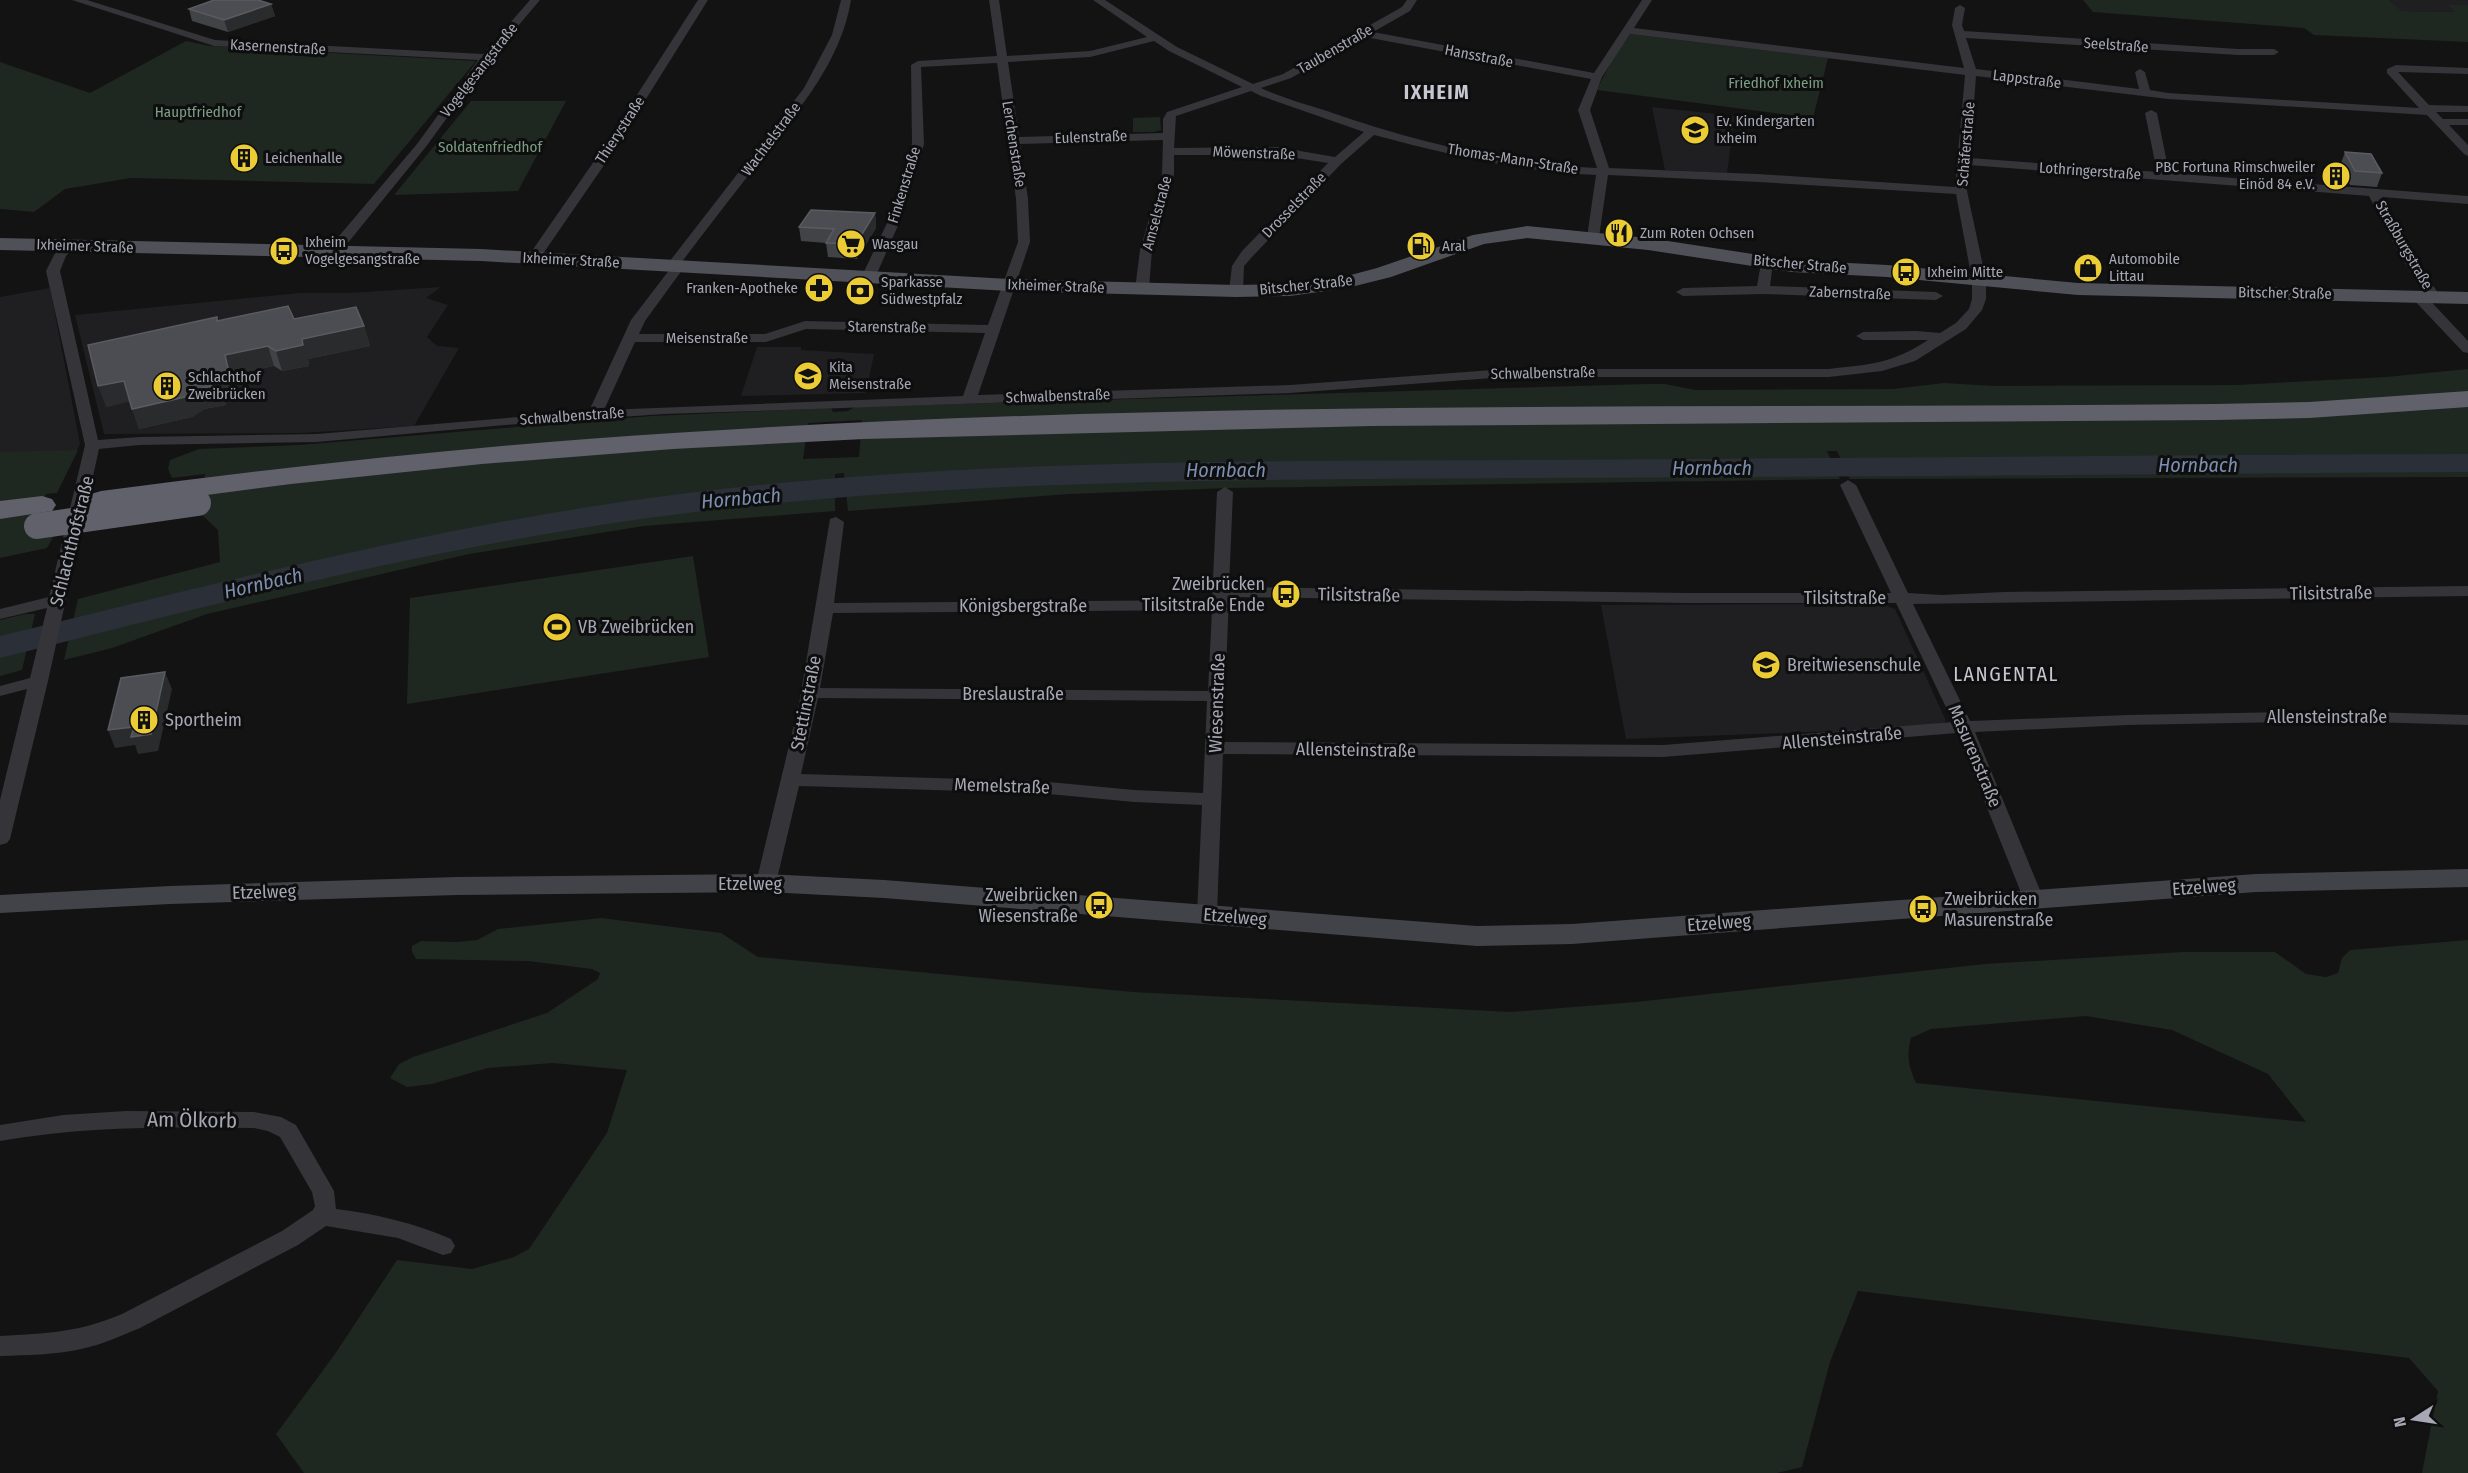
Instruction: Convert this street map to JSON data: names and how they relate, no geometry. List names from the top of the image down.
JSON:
{
  "streets": {
    "main road": ["Ixheimer Straße", "Bitscher Straße"],
    "street": [
      "Seelstraße",
      "Kasernenstraße",
      "Taubenstraße",
      "Hansstraße",
      "Vogelgesangstraße",
      "Lappstraße",
      "Thierystraße",
      "Eulenstraße",
      "Wachtelstraße",
      "Lerchenstraße",
      "Schäferstraße",
      "Möwenstraße",
      "Thomas-Mann-Straße",
      "Lothringerstraße",
      "Finkenstraße",
      "Drosselstraße",
      "Amselstraße",
      "Straßburgstraße",
      "Zabernstraße",
      "Starenstraße",
      "Meisenstraße",
      "Schwalbenstraße",
      "Schlachthofstraße",
      "Tilsitstraße",
      "Königsbergstraße",
      "Breslaustraße",
      "Stettinstraße",
      "Wiesenstraße",
      "Allensteinstraße",
      "Masurenstraße",
      "Memelstraße",
      "Etzelweg",
      "Am Ölkorb"
    ]
  },
  "crossings": [
    ["Seelstraße", "Schäferstraße"],
    ["Kasernenstraße", "Vogelgesangstraße"],
    ["Taubenstraße", "Hansstraße"],
    ["Taubenstraße", "Thomas-Mann-Straße"],
    ["Taubenstraße", "Amselstraße"],
    ["Vogelgesangstraße", "Ixheimer Straße"],
    ["Lappstraße", "Schäferstraße"],
    ["Thierystraße", "Ixheimer Straße"],
    ["Eulenstraße", "Lerchenstraße"],
    ["Eulenstraße", "Amselstraße"],
    ["Wachtelstraße", "Ixheimer Straße"],
    ["Lerchenstraße", "Finkenstraße"],
    ["Lerchenstraße", "Ixheimer Straße"],
    ["Schäferstraße", "Thomas-Mann-Straße"],
    ["Schäferstraße", "Lothringerstraße"],
    ["Schäferstraße", "Bitscher Straße"],
    ["Schäferstraße", "Schwalbenstraße"],
    ["Möwenstraße", "Drosselstraße"],
    ["Möwenstraße", "Amselstraße"],
    ["Thomas-Mann-Straße", "Drosselstraße"],
    ["Thomas-Mann-Straße", "Amselstraße"],
    ["Lothringerstraße", "Straßburgstraße"],
    ["Finkenstraße", "Ixheimer Straße"],
    ["Drosselstraße", "Bitscher Straße"],
    ["Amselstraße", "Ixheimer Straße"],
    ["Amselstraße", "Bitscher Straße"],
    ["Straßburgstraße", "Bitscher Straße"],
    ["Ixheimer Straße", "Bitscher Straße"],
    ["Ixheimer Straße", "Schlachthofstraße"],
    ["Bitscher Straße", "Schwalbenstraße"],
    ["Starenstraße", "Meisenstraße"],
    ["Schwalbenstraße", "Schlachthofstraße"],
    ["Tilsitstraße", "Königsbergstraße"],
    ["Tilsitstraße", "Wiesenstraße"],
    ["Tilsitstraße", "Masurenstraße"],
    ["Königsbergstraße", "Stettinstraße"],
    ["Königsbergstraße", "Wiesenstraße"],
    ["Breslaustraße", "Stettinstraße"],
    ["Breslaustraße", "Wiesenstraße"],
    ["Stettinstraße", "Memelstraße"],
    ["Stettinstraße", "Etzelweg"],
    ["Wiesenstraße", "Allensteinstraße"],
    ["Wiesenstraße", "Memelstraße"],
    ["Wiesenstraße", "Etzelweg"],
    ["Allensteinstraße", "Masurenstraße"],
    ["Masurenstraße", "Etzelweg"]
  ],
  "districts": ["IXHEIM", "LANGENTAL"],
  "water": ["Hornbach"],
  "parks": ["Friedhof Ixheim", "Hauptfriedhof", "Soldatenfriedhof"],
  "places": {
    "school or university": ["Ev. Kindergarten Ixheim", "Kita Meisenstraße", "Breitwiesenschule"],
    "building": [
      "Leichenhalle",
      "PBC Fortuna Rimschweiler Einöd 84 e.V.",
      "Schlachthof Zweibrücken",
      "Sportheim"
    ],
    "restaurant": ["Zum Roten Ochsen"],
    "supermarket": ["Wasgau"],
    "fuel station": ["Aral"],
    "bus stop": [
      "Ixheim Vogelgesangstraße",
      "Ixheim Mitte",
      "Zweibrücken Tilsitstraße Ende",
      "Zweibrücken Wiesenstraße",
      "Zweibrücken Masurenstraße"
    ],
    "shop": ["Automobile Littau"],
    "pharmacy": ["Franken-Apotheke"],
    "bank": ["Sparkasse Südwestpfalz"],
    "sports": ["VB Zweibrücken"]
  },
  "north": "left"
}
